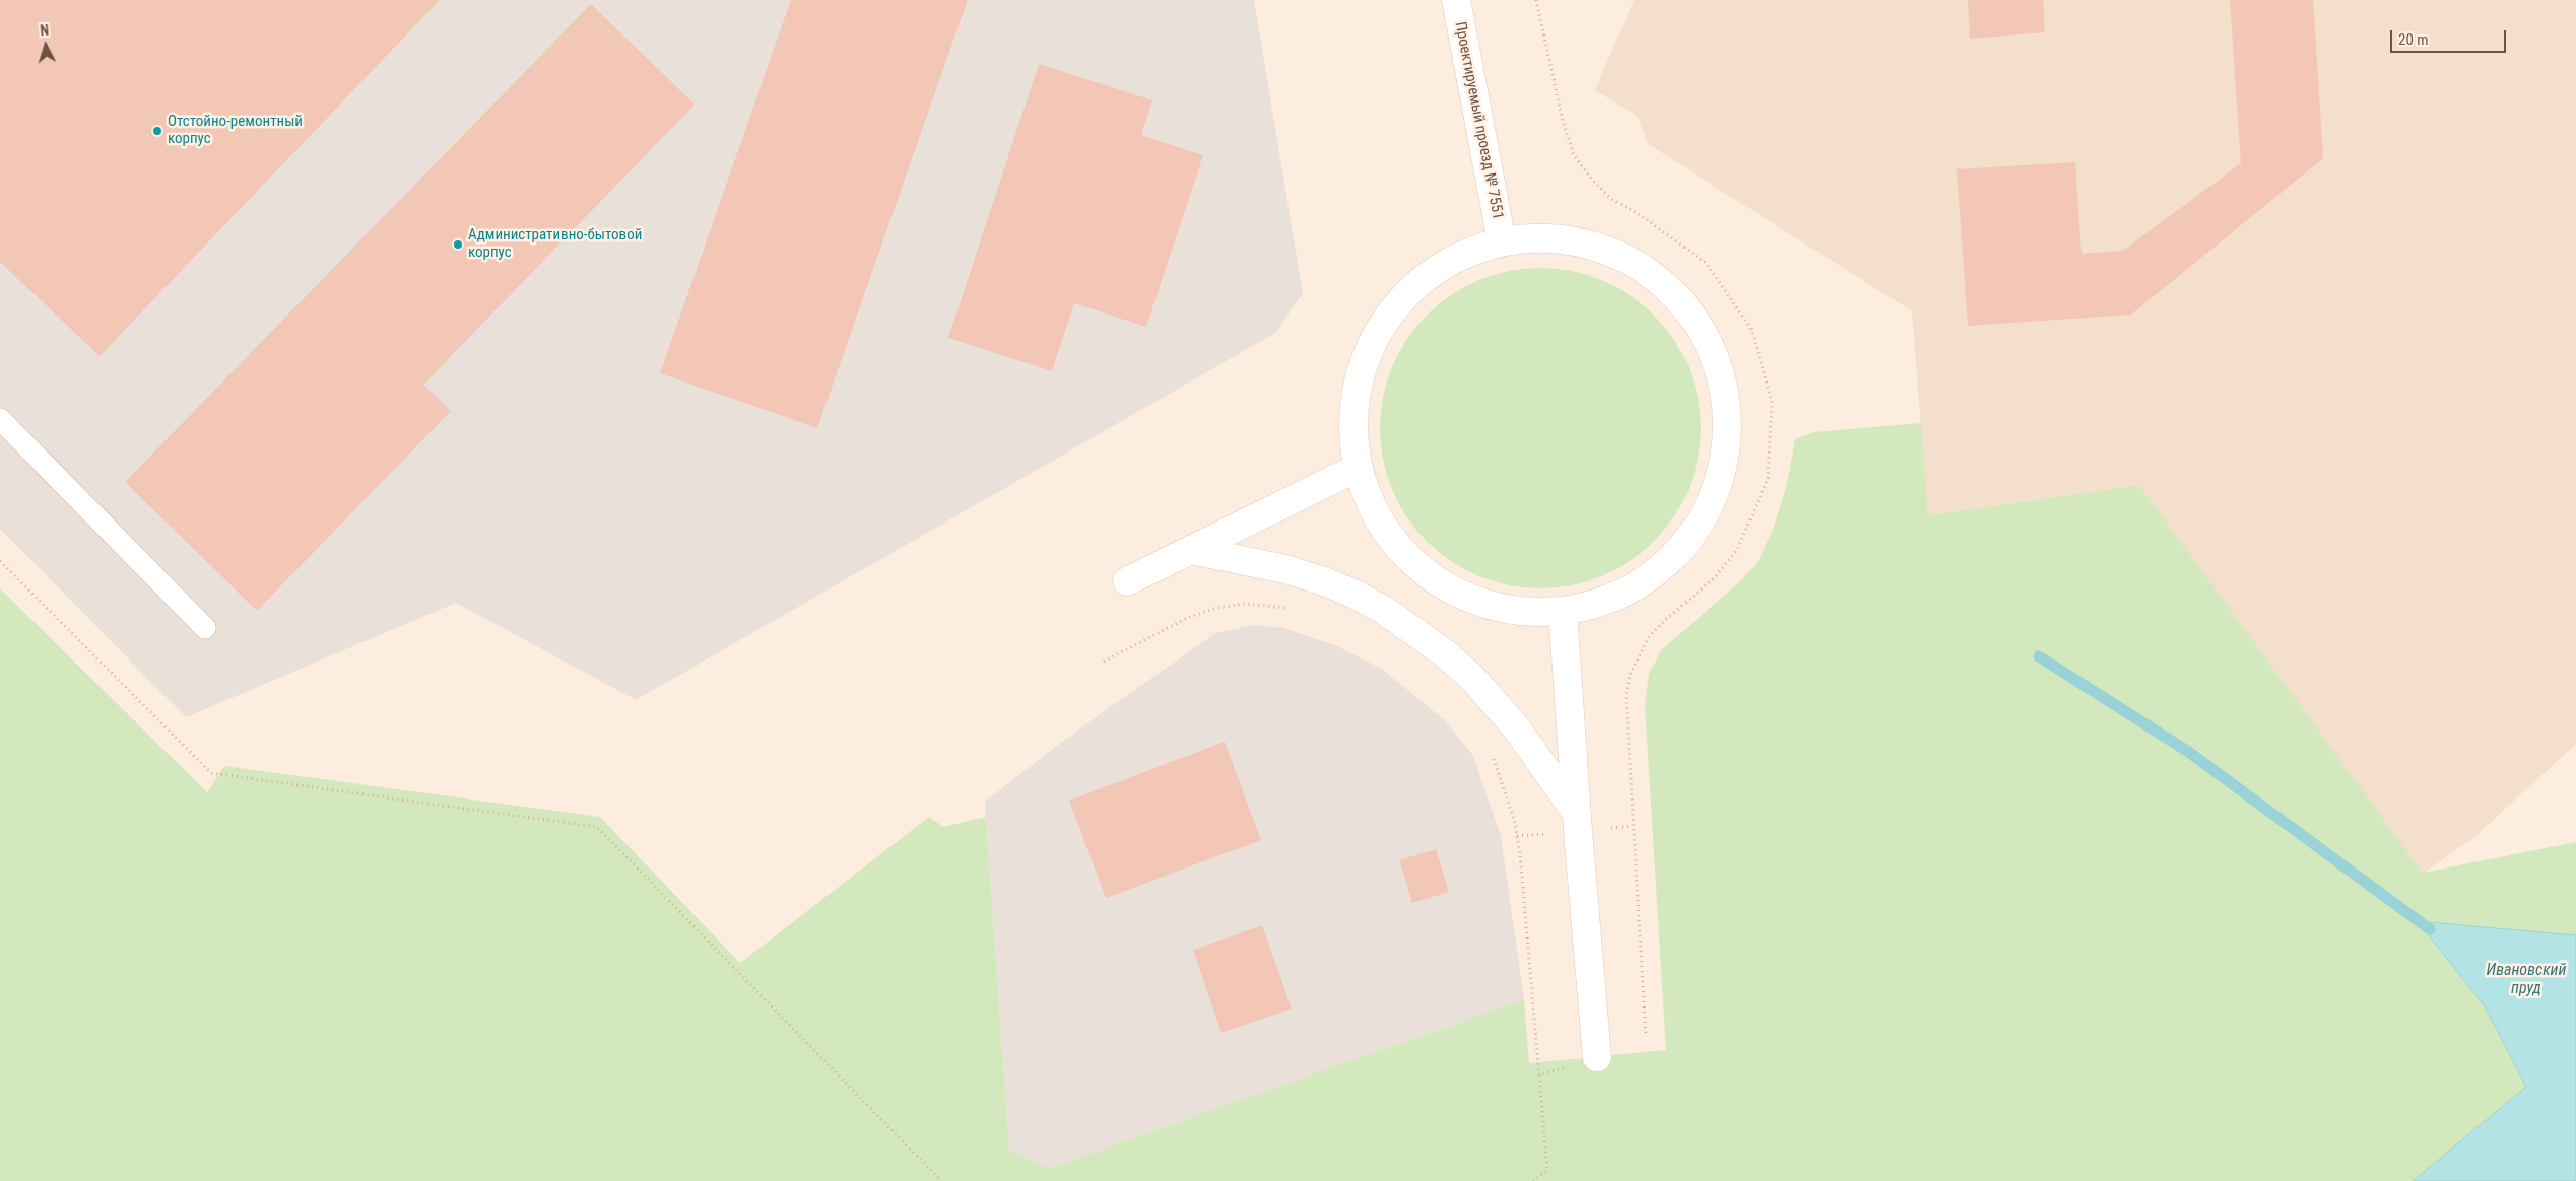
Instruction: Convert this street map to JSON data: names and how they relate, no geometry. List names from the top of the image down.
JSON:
{
  "streets": {
    "street": ["Проектируемый проезд № 7551"]
  },
  "water": ["Ивановский пруд"],
  "places": ["Отстойно-ремонтный корпус", "Административно-бытовой корпус"],
  "scale_bar": "20 m",
  "north": "top"
}
